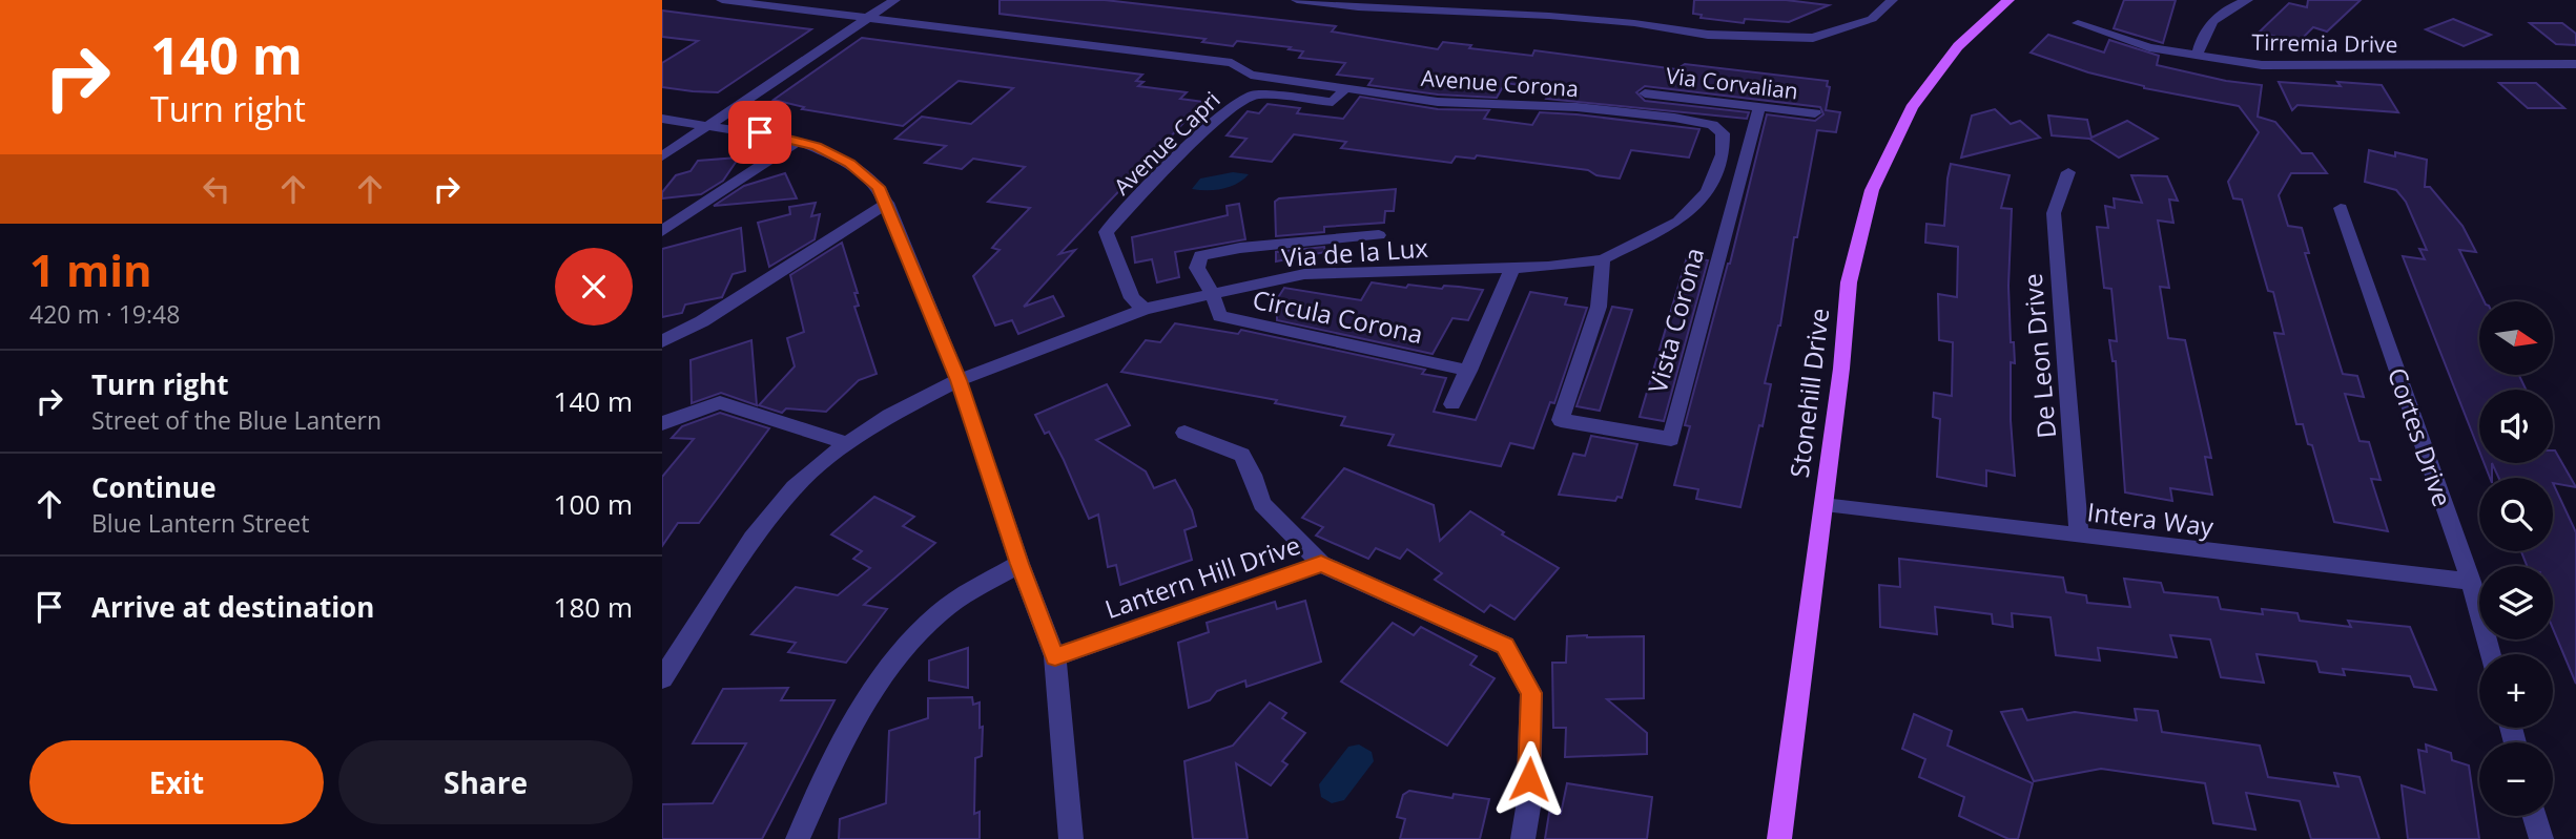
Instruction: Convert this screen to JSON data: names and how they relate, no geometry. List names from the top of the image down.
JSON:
{
  "streets": {
    "main road": ["Stonehill Drive"],
    "street": [
      "Tirremia Drive",
      "Avenue Corona",
      "Via Corvalian",
      "Avenue Capri",
      "Via de la Lux",
      "Circula Corona",
      "Vista Corona",
      "De Leon Drive",
      "Cortes Drive",
      "Intera Way",
      "Lantern Hill Drive"
    ]
  },
  "crossings": [
    ["Avenue Corona", "Avenue Capri"],
    ["Avenue Corona", "Via de la Lux"],
    ["Via Corvalian", "Vista Corona"],
    ["Avenue Capri", "Via de la Lux"],
    ["Via de la Lux", "Circula Corona"],
    ["Via de la Lux", "Vista Corona"],
    ["De Leon Drive", "Intera Way"],
    ["Stonehill Drive", "Intera Way"],
    ["Cortes Drive", "Intera Way"]
  ],
  "north": "right",
  "page": {
    "turn": ["140 m", "Turn right"],
    "heading": ["1 min", "420 m · 19:48"],
    "map_buttons": ["+", "−"],
    "list": [
      {
        "name": "Turn right",
        "note": "Street of the Blue Lantern",
        "value": "140 m"
      },
      {
        "name": "Continue",
        "note": "Blue Lantern Street",
        "value": "100 m"
      },
      {
        "name": "Arrive at destination",
        "value": "180 m"
      }
    ],
    "buttons": ["Exit", "Share"]
  }
}
